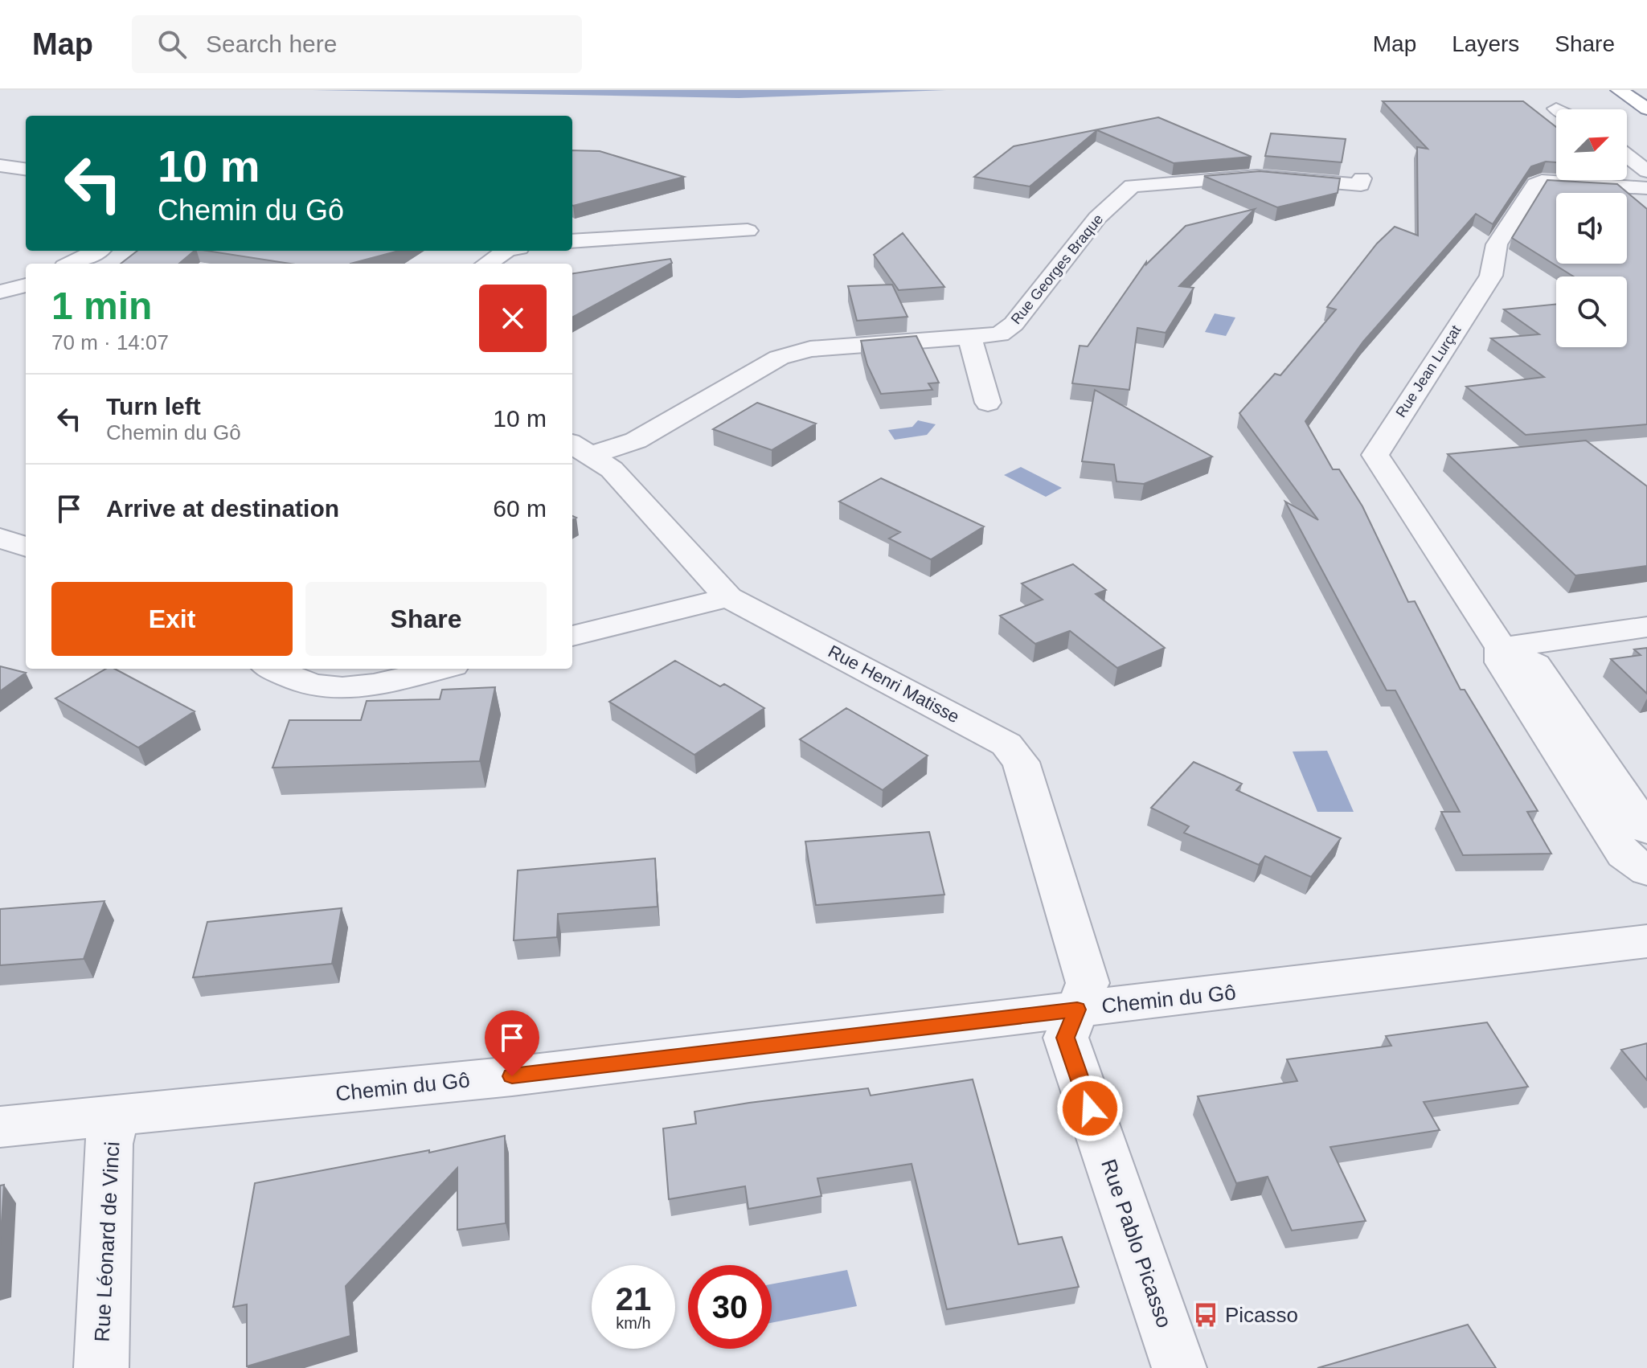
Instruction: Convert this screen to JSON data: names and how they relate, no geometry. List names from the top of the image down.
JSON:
{
  "streets": {
    "street": [
      "Rue Georges Braque",
      "Rue Jean Lurçat",
      "Rue Henri Matisse",
      "Chemin du Gô",
      "Rue Léonard de Vinci",
      "Rue Pablo Picasso"
    ]
  },
  "crossings": [
    ["Rue Georges Braque", "Rue Henri Matisse"],
    ["Rue Henri Matisse", "Chemin du Gô"],
    ["Rue Henri Matisse", "Rue Pablo Picasso"],
    ["Chemin du Gô", "Rue Léonard de Vinci"],
    ["Chemin du Gô", "Rue Pablo Picasso"]
  ],
  "places": {
    "bus stop": ["Picasso"]
  },
  "north": "top right",
  "page": {
    "header": "Map",
    "search": "Search here",
    "nav": ["Map", "Layers", "Share"],
    "turn": ["10 m", "Chemin du Gô"],
    "heading": ["1 min", "70 m · 14:07"],
    "list": [
      {
        "name": "Turn left",
        "note": "Chemin du Gô",
        "value": "10 m"
      },
      {
        "name": "Arrive at destination",
        "value": "60 m"
      }
    ],
    "buttons": ["Exit", "Share"],
    "speed": "21 km/h",
    "limit": "30"
  }
}
